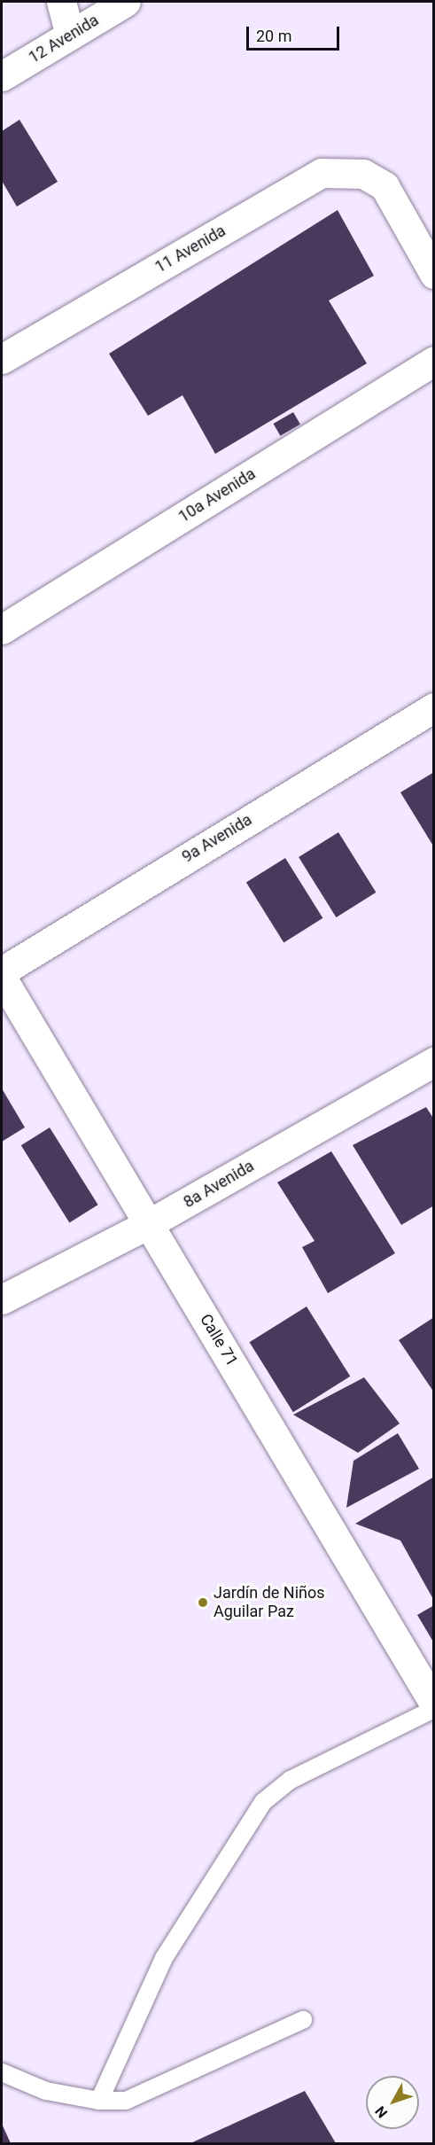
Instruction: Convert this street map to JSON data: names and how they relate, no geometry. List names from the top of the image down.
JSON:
{
  "streets": {
    "street": [
      "12 Avenida",
      "11 Avenida",
      "10a Avenida",
      "9a Avenida",
      "8a Avenida",
      "Calle 71"
    ]
  },
  "crossings": [
    ["8a Avenida", "Calle 71"]
  ],
  "places": ["Jardín de Niños Aguilar Paz"],
  "scale_bar": "20 m",
  "north": "bottom left"
}
